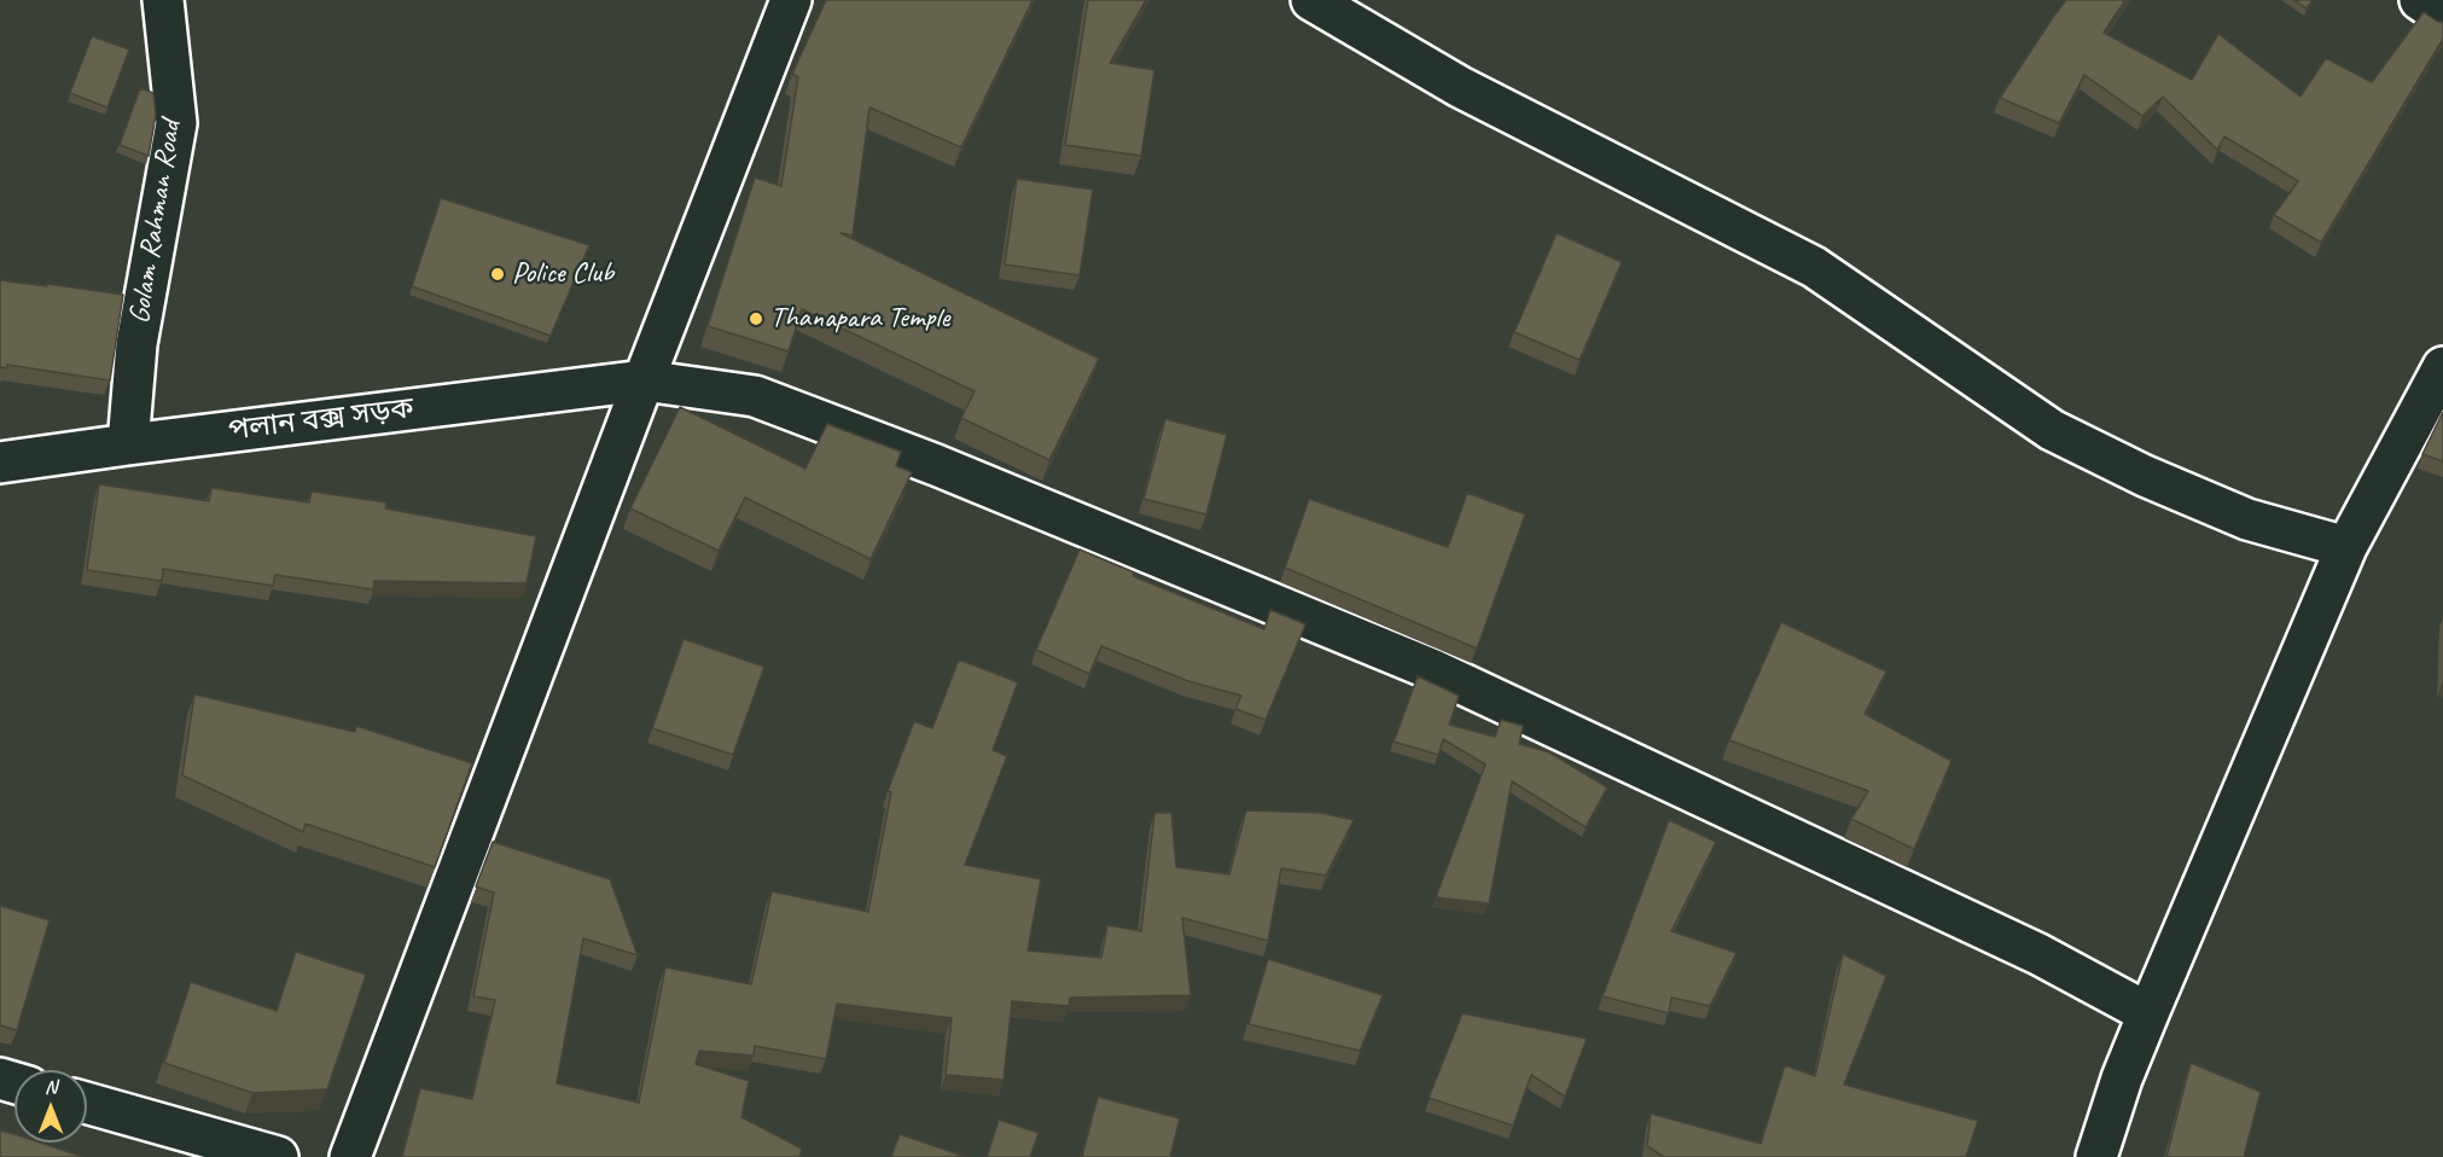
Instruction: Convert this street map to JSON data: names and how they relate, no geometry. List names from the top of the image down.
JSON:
{
  "streets": {
    "street": ["Golam Rahman Road", "পলান বক্স সড়ক"]
  },
  "crossings": [
    ["Golam Rahman Road", "পলান বক্স সড়ক"]
  ],
  "places": ["Police Club", "Thanapara Temple"],
  "north": "top"
}
